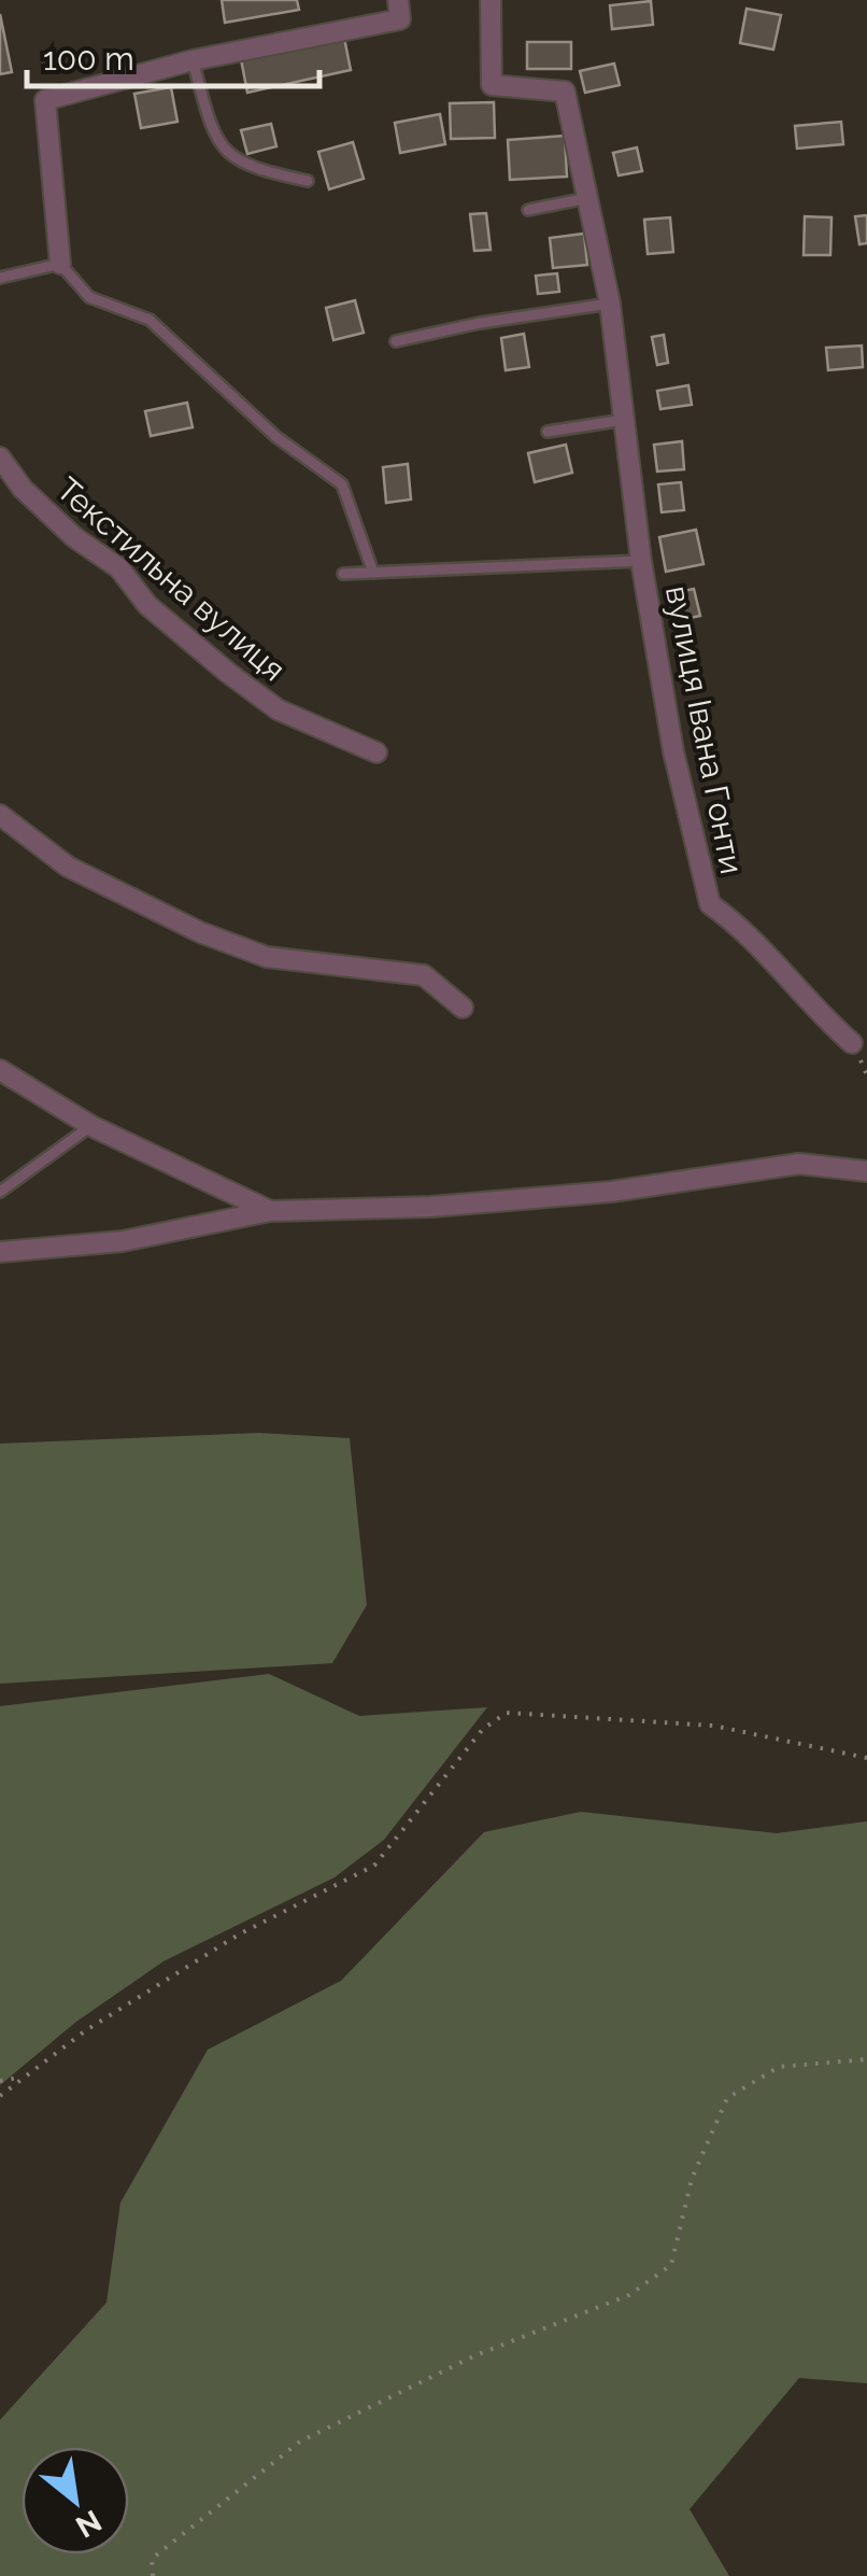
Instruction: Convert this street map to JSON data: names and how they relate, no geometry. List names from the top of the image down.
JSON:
{
  "streets": {
    "street": ["Текстильна вулиця", "вулиця Івана Гонти"]
  },
  "scale_bar": "100 m",
  "north": "bottom right"
}
